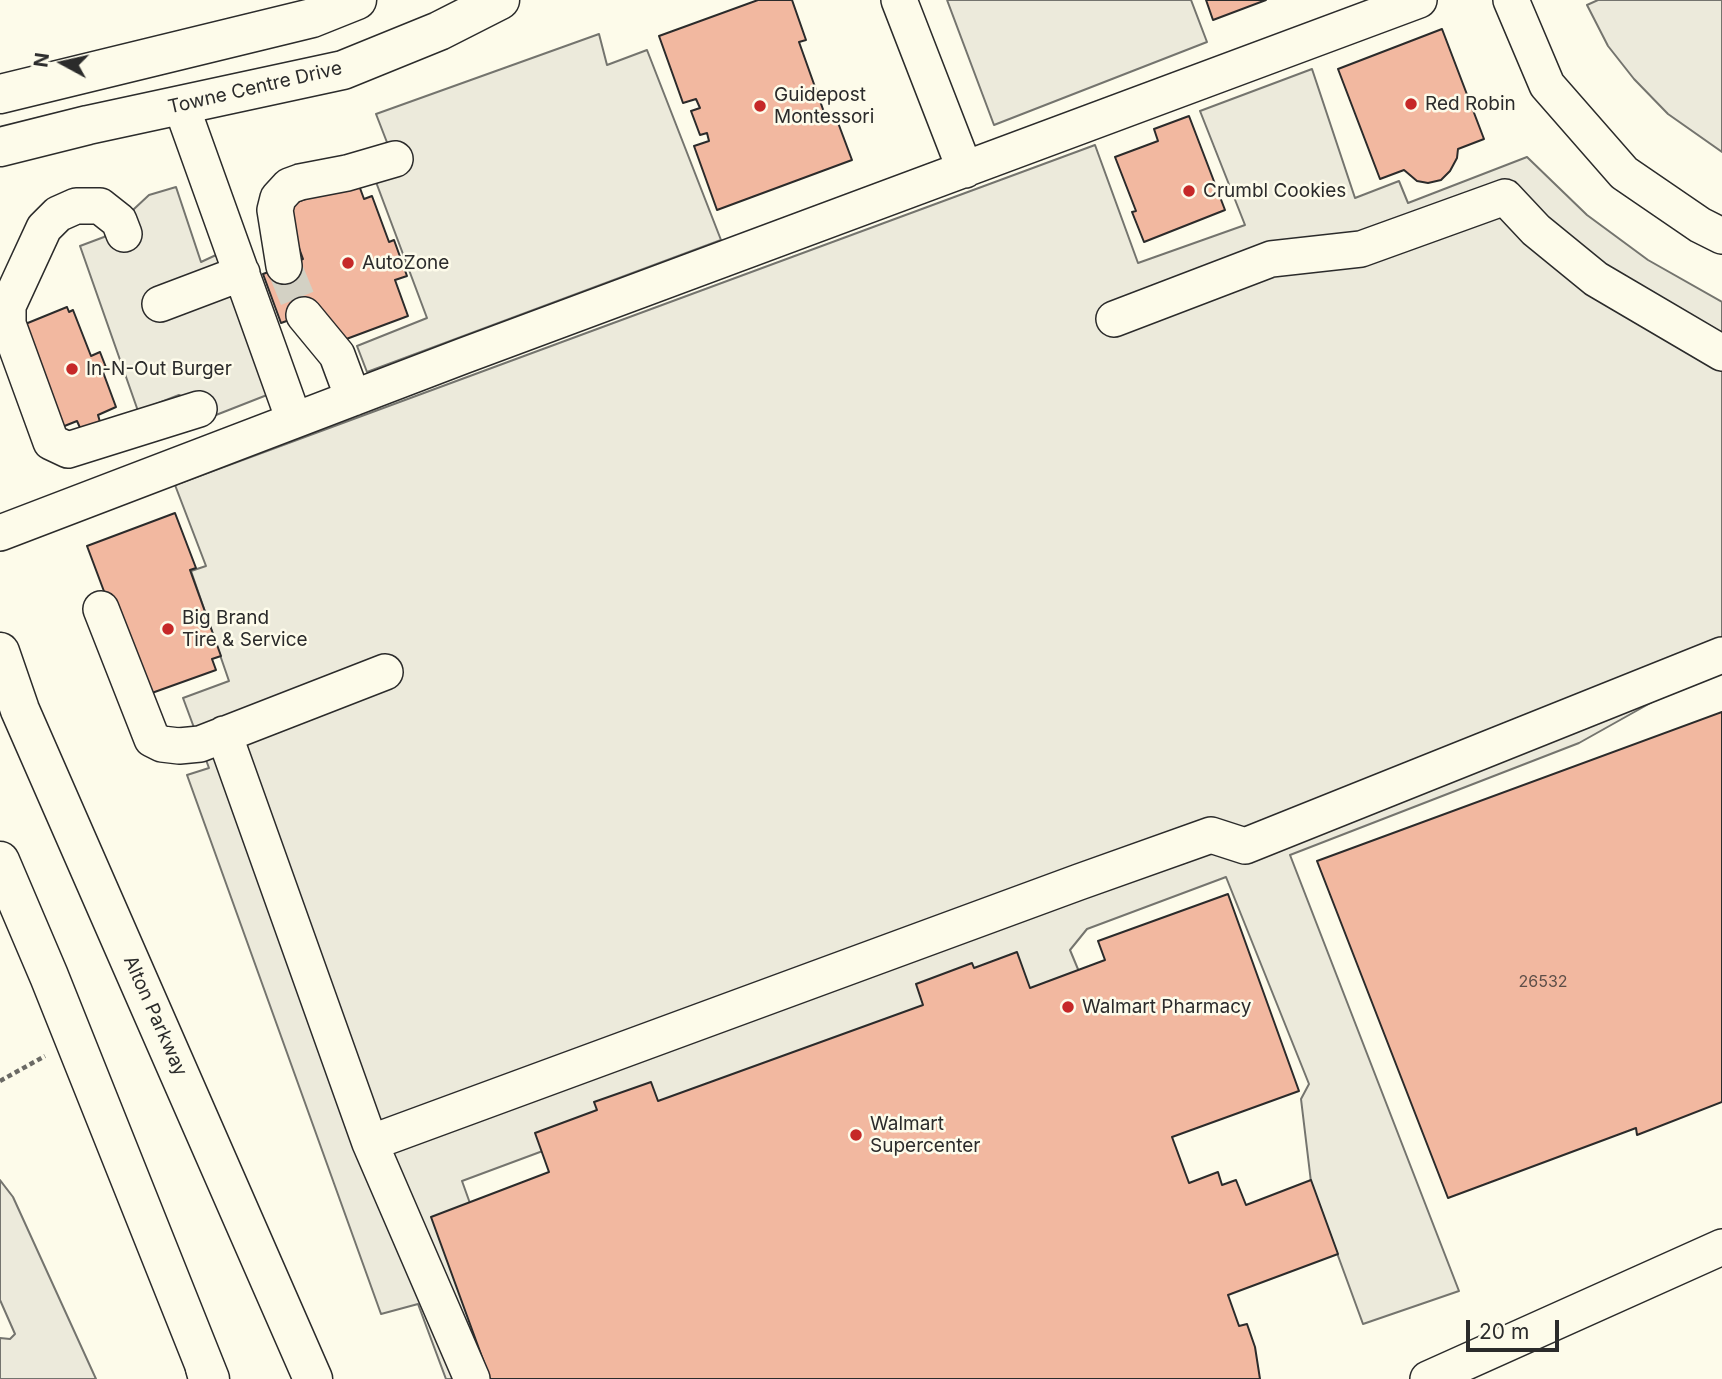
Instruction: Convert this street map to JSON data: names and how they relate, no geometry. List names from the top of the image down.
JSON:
{
  "streets": {
    "main road": ["Towne Centre Drive", "Alton Parkway"]
  },
  "places": [
    "Red Robin",
    "Guidepost Montessori",
    "Crumbl Cookies",
    "AutoZone",
    "In-N-Out Burger",
    "Big Brand Tire & Service",
    "Walmart Pharmacy",
    "Walmart Supercenter"
  ],
  "house_numbers": ["26532"],
  "scale_bar": "20 m",
  "north": "left"
}
